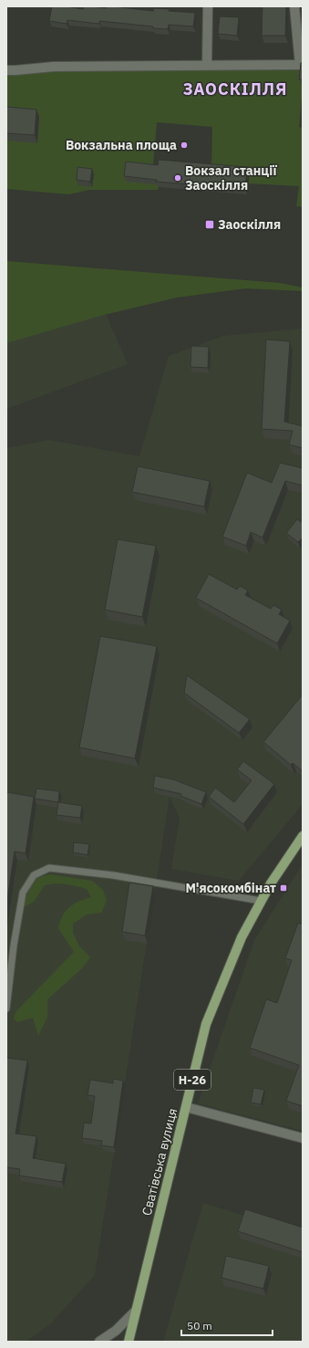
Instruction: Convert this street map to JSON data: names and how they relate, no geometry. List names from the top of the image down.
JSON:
{
  "streets": {
    "main road": ["Н-26", "Сватівська вулиця"]
  },
  "districts": ["ЗАОСКIЛЛЯ"],
  "places": {
    "other": ["Вокзальна площа", "Вокзал станції Заоскілля"],
    "transit": ["Заоскiлля", "М'ясокомбінат"]
  },
  "scale_bar": "50 m"
}
